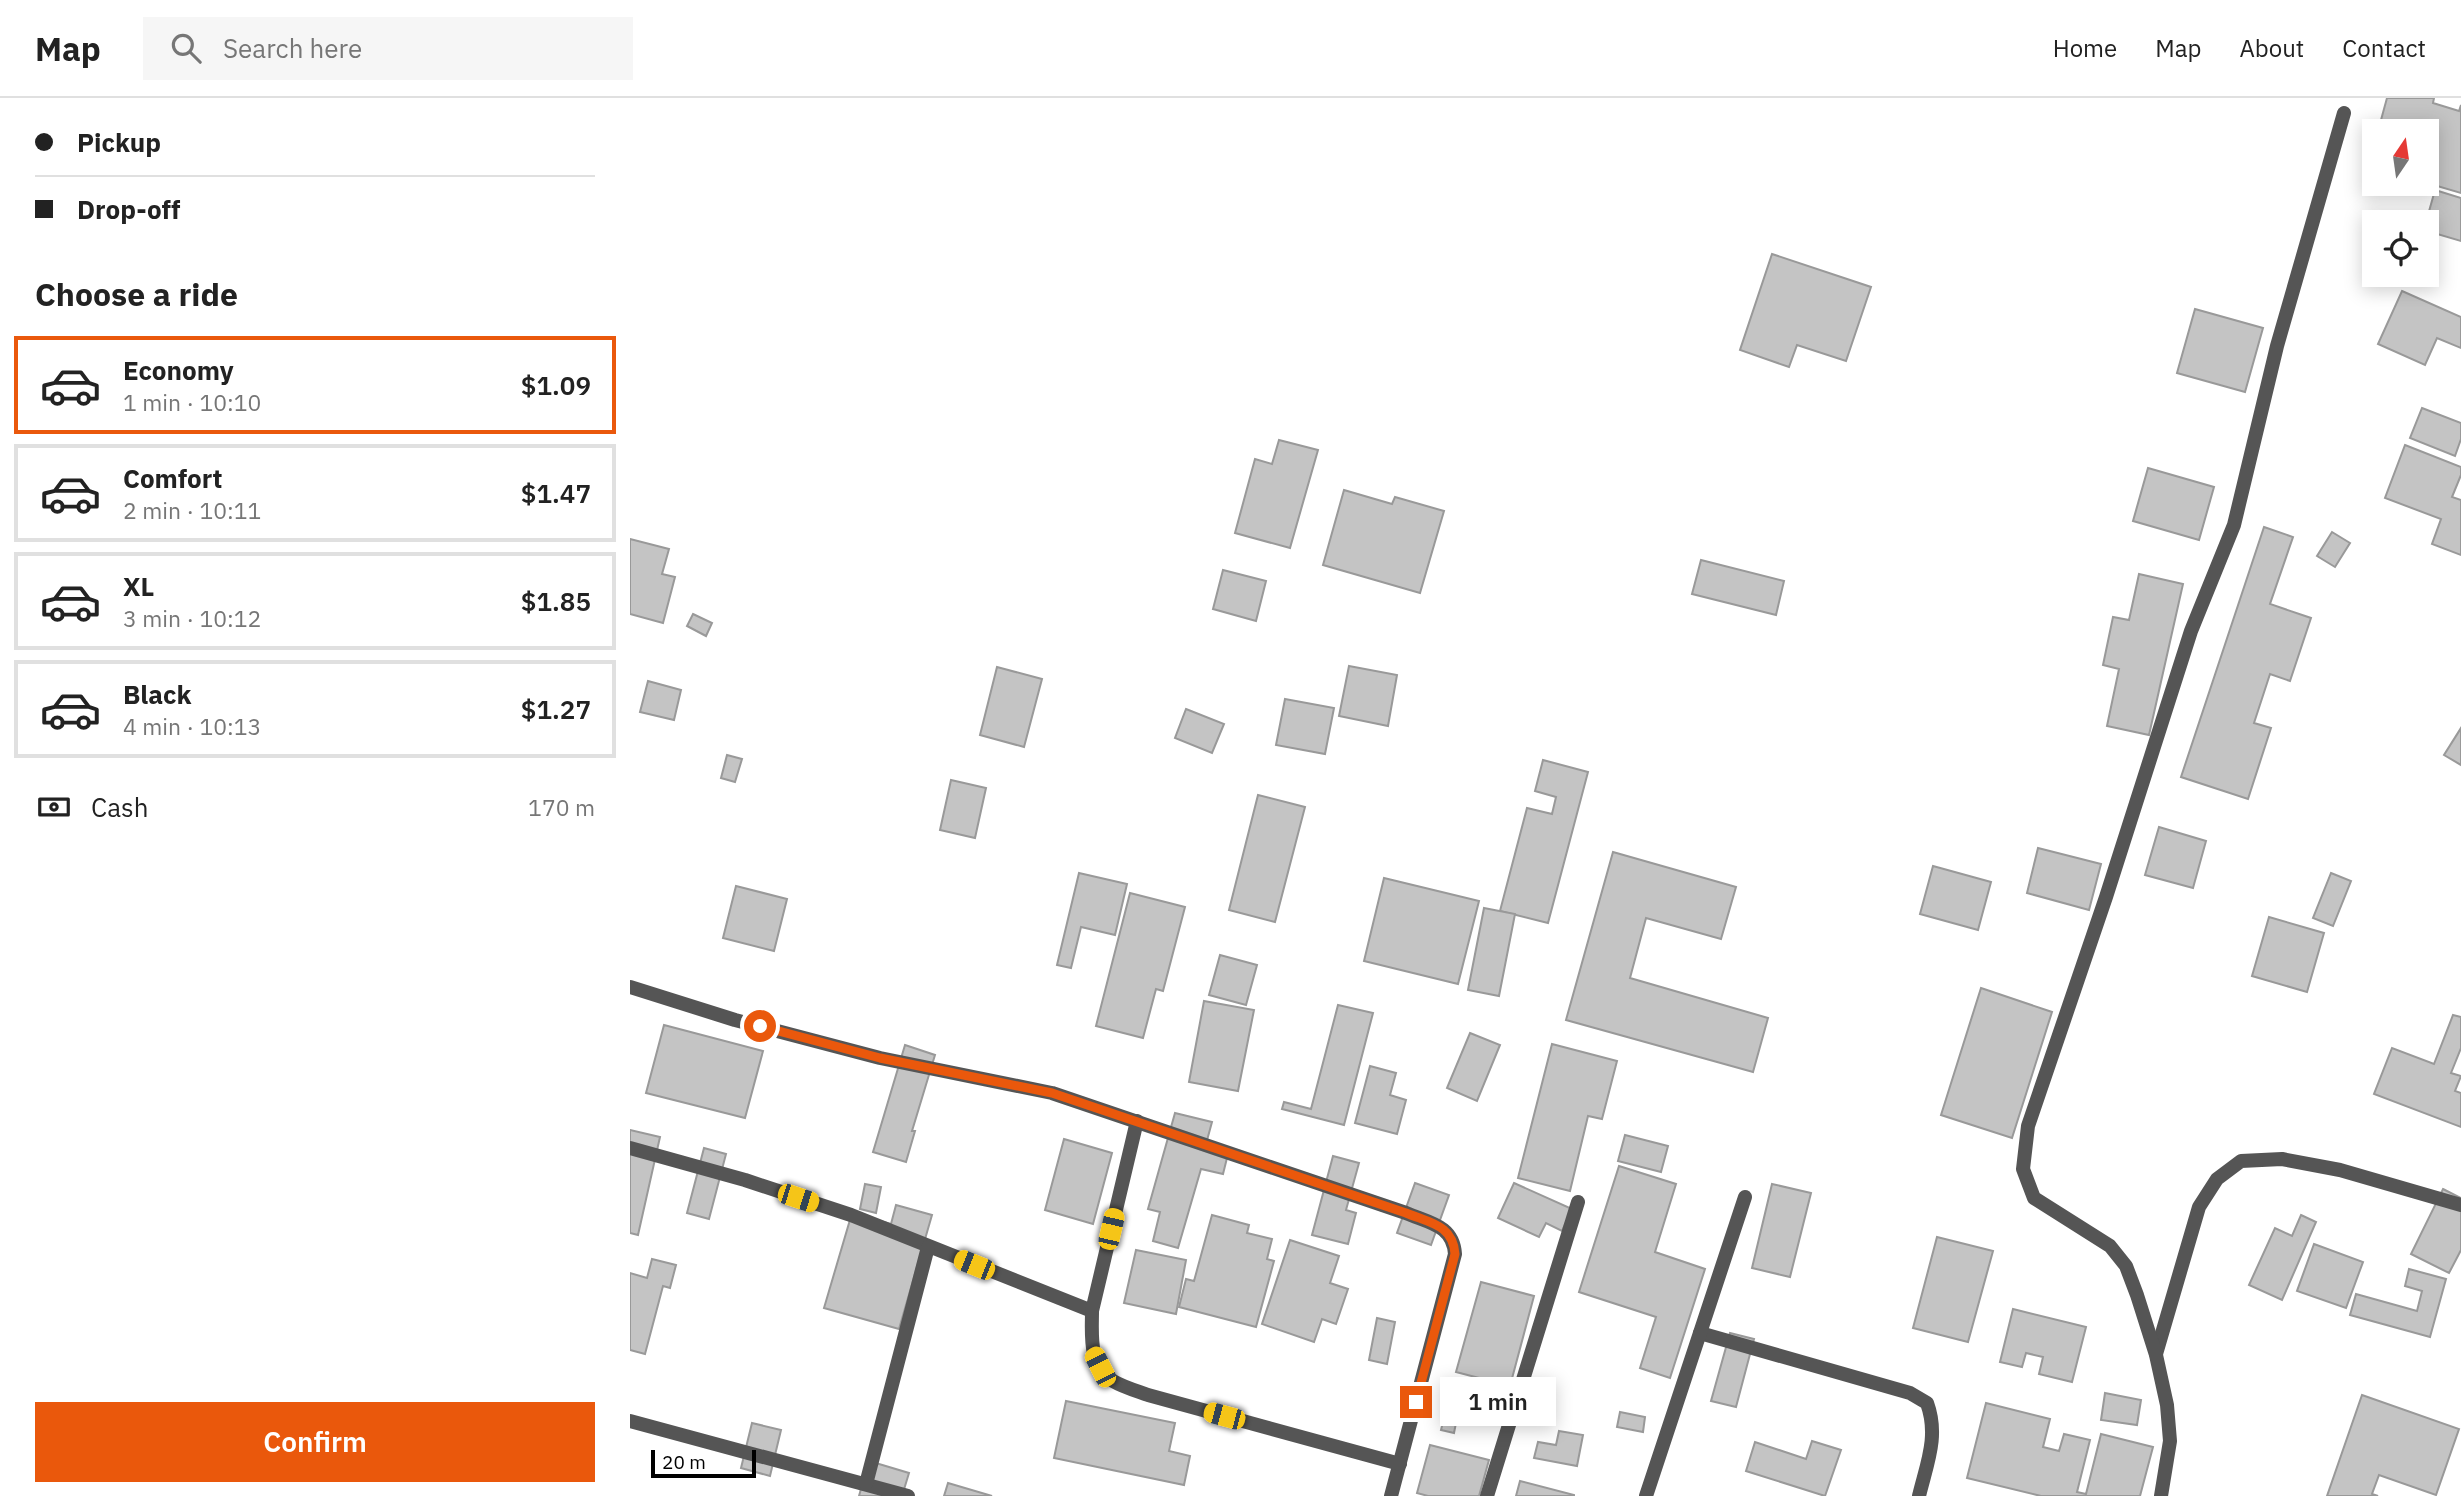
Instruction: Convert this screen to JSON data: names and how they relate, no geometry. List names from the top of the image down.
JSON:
{
  "scale_bar": "20 m",
  "north": "top",
  "page": {
    "header": "Map",
    "search": "Search here",
    "nav": [
      "Home",
      "Map",
      "About",
      "Contact"
    ],
    "banner": ["Pickup", "Drop-off"],
    "heading": "Choose a ride",
    "list": [
      {
        "name": "Economy",
        "note": "1 min · 10:10",
        "value": "$1.09"
      },
      {
        "name": "Comfort",
        "note": "2 min · 10:11",
        "value": "$1.47"
      },
      {
        "name": "XL",
        "note": "3 min · 10:12",
        "value": "$1.85"
      },
      {
        "name": "Black",
        "note": "4 min · 10:13",
        "value": "$1.27"
      }
    ],
    "pay": ["Cash", "170 m"],
    "bubble": "1 min",
    "buttons": "Confirm",
    "scale": "20 m"
  }
}
